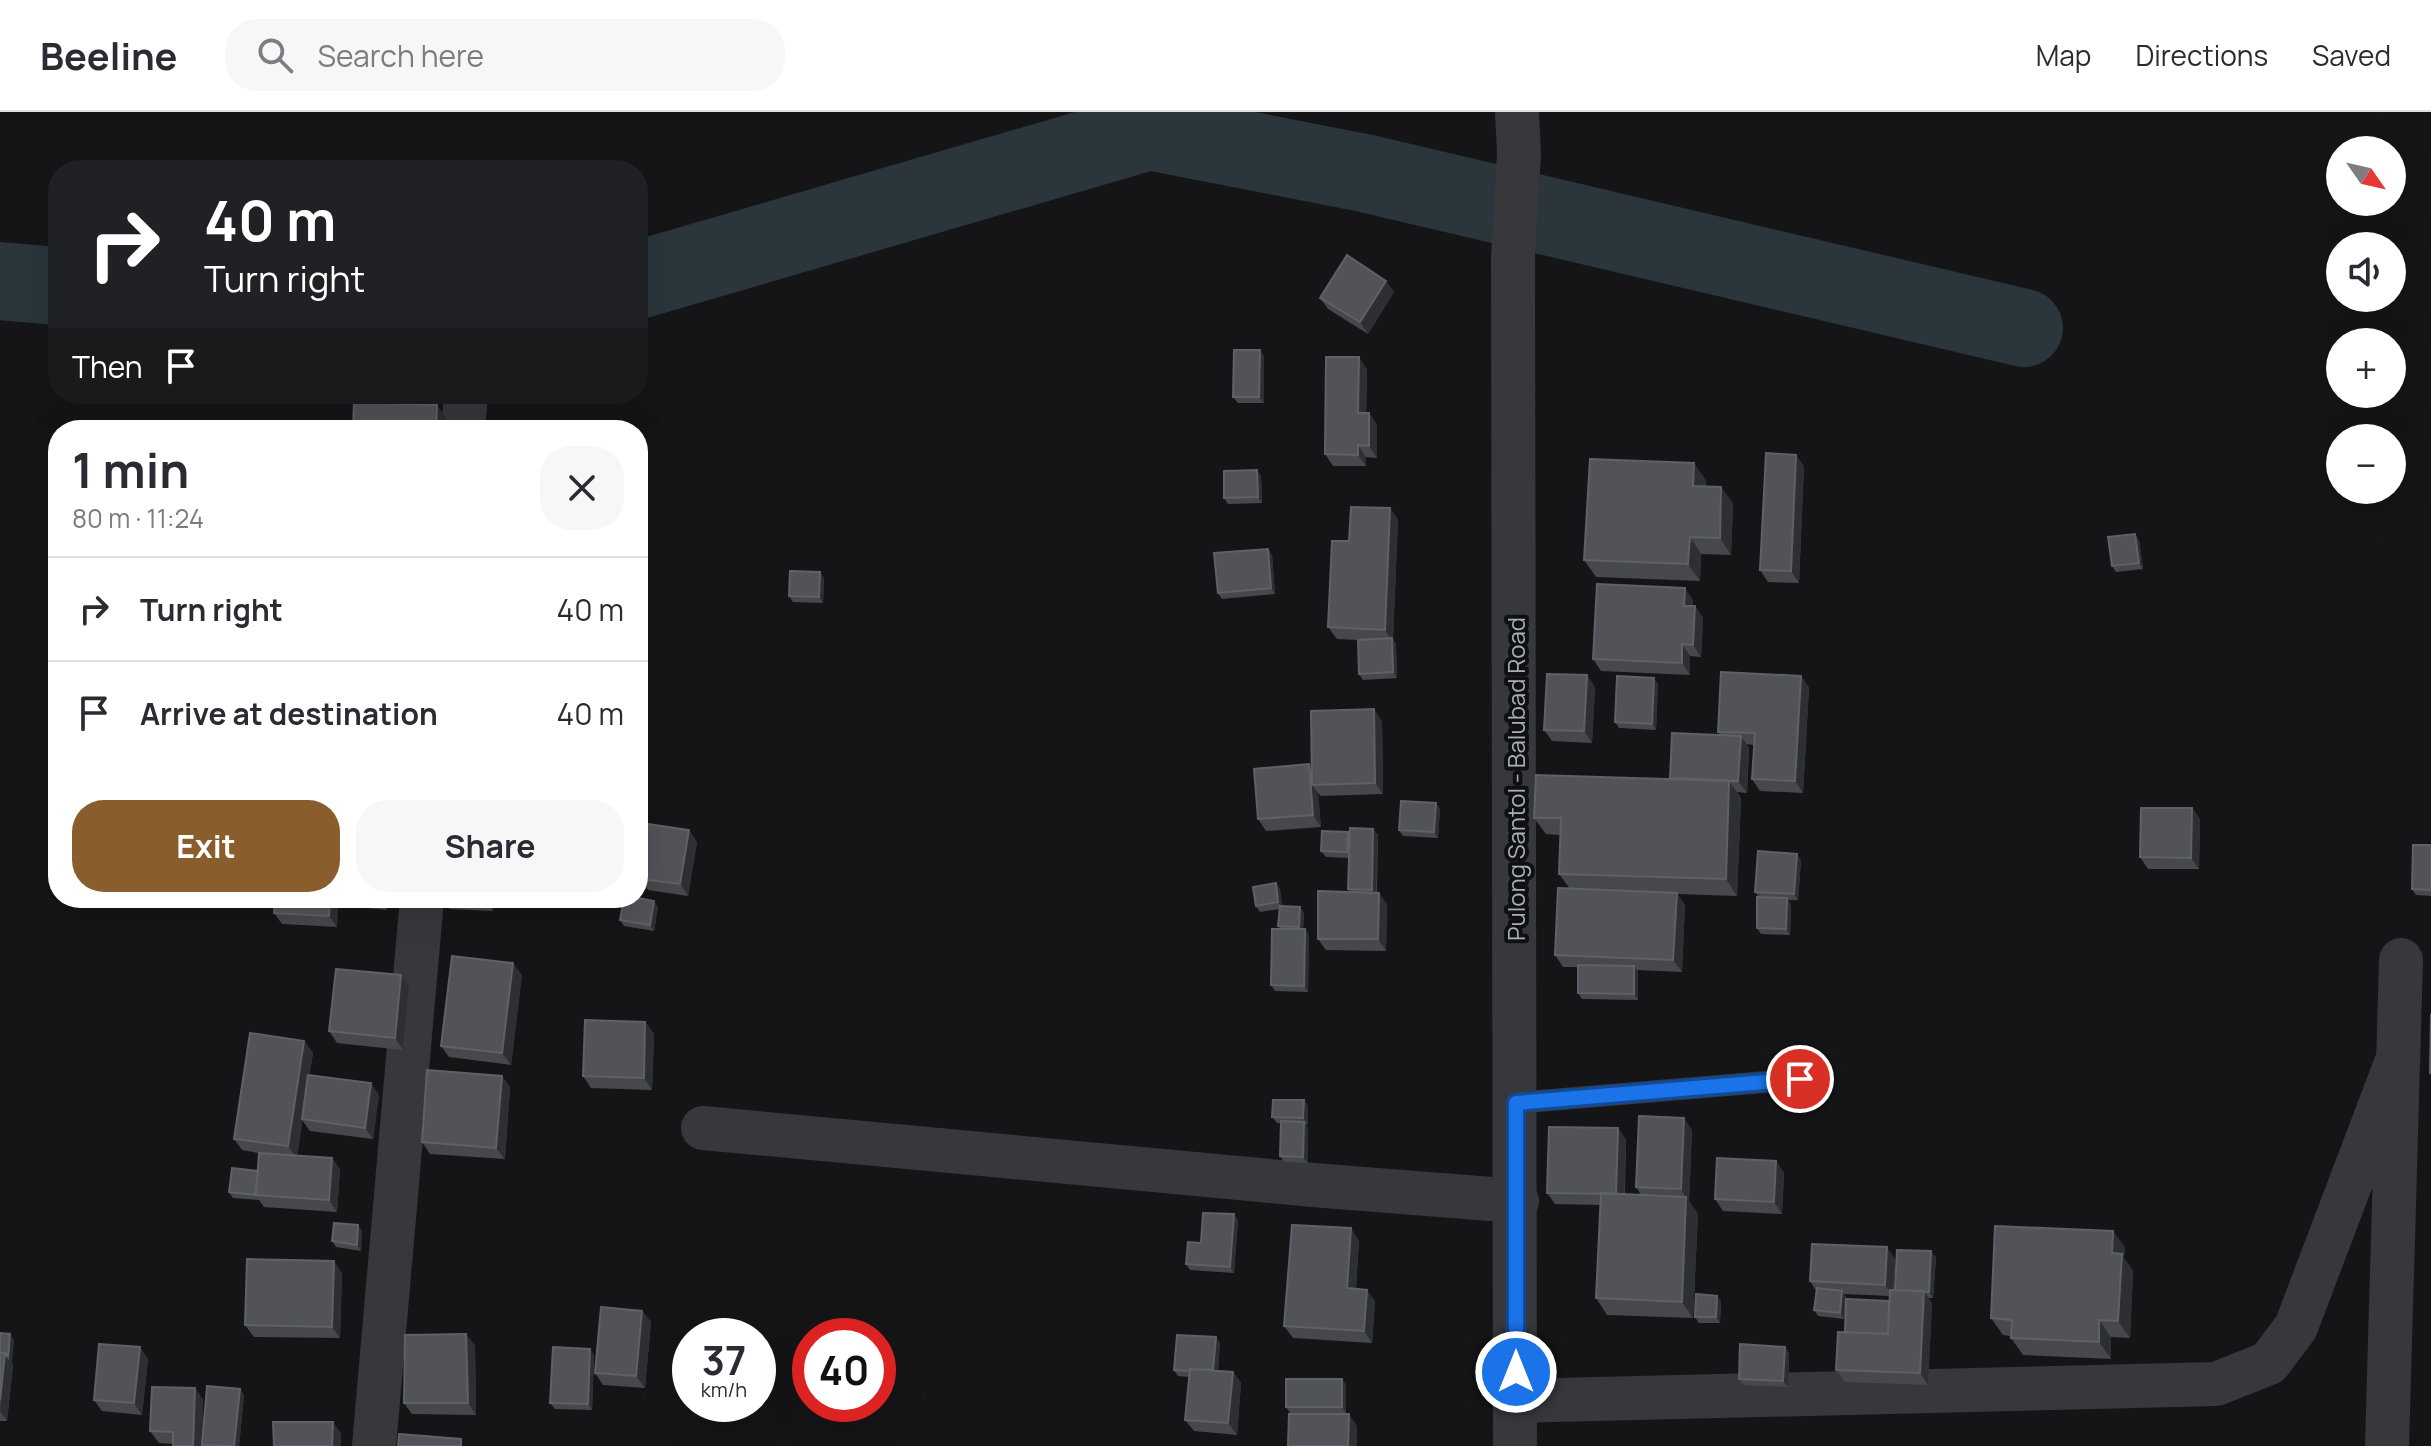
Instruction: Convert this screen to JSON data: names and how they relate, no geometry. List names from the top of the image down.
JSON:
{
  "streets": {
    "street": ["Pulong Santol - Balubad Road"]
  },
  "north": "bottom right",
  "page": {
    "header": "Beeline",
    "search": "Search here",
    "nav": ["Map", "Directions", "Saved"],
    "map_buttons": ["+", "−"],
    "turn": ["40 m", "Turn right"],
    "then": "Then",
    "heading": ["1 min", "80 m · 11:24"],
    "list": [
      {
        "name": "Turn right",
        "value": "40 m"
      },
      {
        "name": "Arrive at destination",
        "value": "40 m"
      }
    ],
    "buttons": ["Exit", "Share"],
    "speed": "37 km/h",
    "limit": "40"
  }
}
